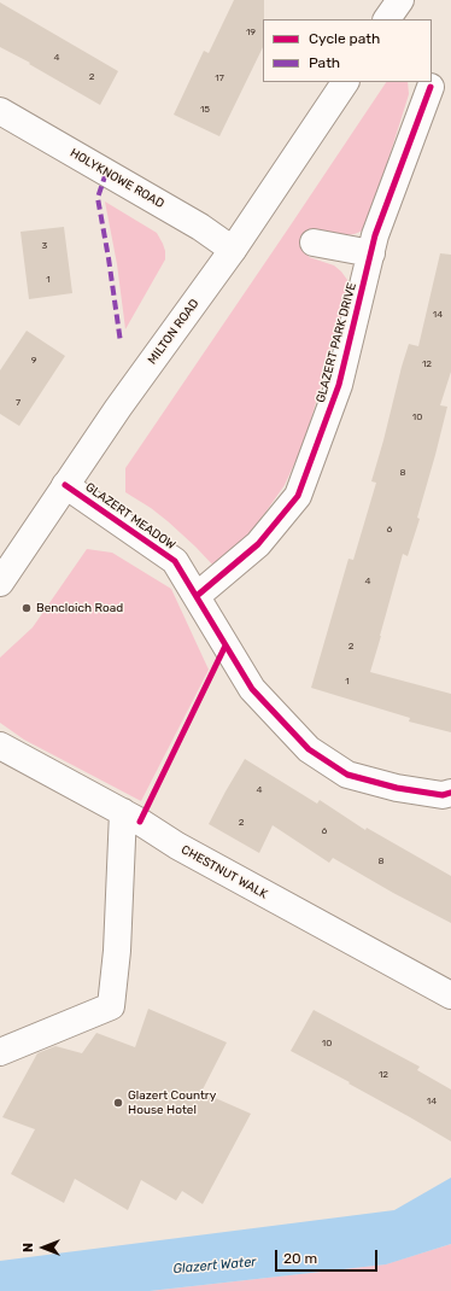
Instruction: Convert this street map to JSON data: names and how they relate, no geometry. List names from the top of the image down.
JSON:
{
  "streets": {
    "street": [
      "HOLYKNOWE ROAD",
      "MILTON ROAD",
      "GLAZERT PARK DRIVE",
      "GLAZERT MEADOW",
      "CHESTNUT WALK"
    ]
  },
  "crossings": [
    ["HOLYKNOWE ROAD", "MILTON ROAD"],
    ["MILTON ROAD", "GLAZERT MEADOW"],
    ["GLAZERT PARK DRIVE", "GLAZERT MEADOW"]
  ],
  "water": ["Glazert Water"],
  "places": ["Bencloich Road", "Glazert Country House Hotel"],
  "house_numbers": [
    "19",
    "4",
    "2",
    "17",
    "15",
    "3",
    "1",
    "14",
    "9",
    "12",
    "7",
    "10",
    "8",
    "6",
    "4",
    "2",
    "1",
    "4",
    "2",
    "6",
    "8",
    "10",
    "12",
    "14"
  ],
  "legend": ["Cycle path", "Path"],
  "scale_bar": "20 m",
  "north": "left"
}
